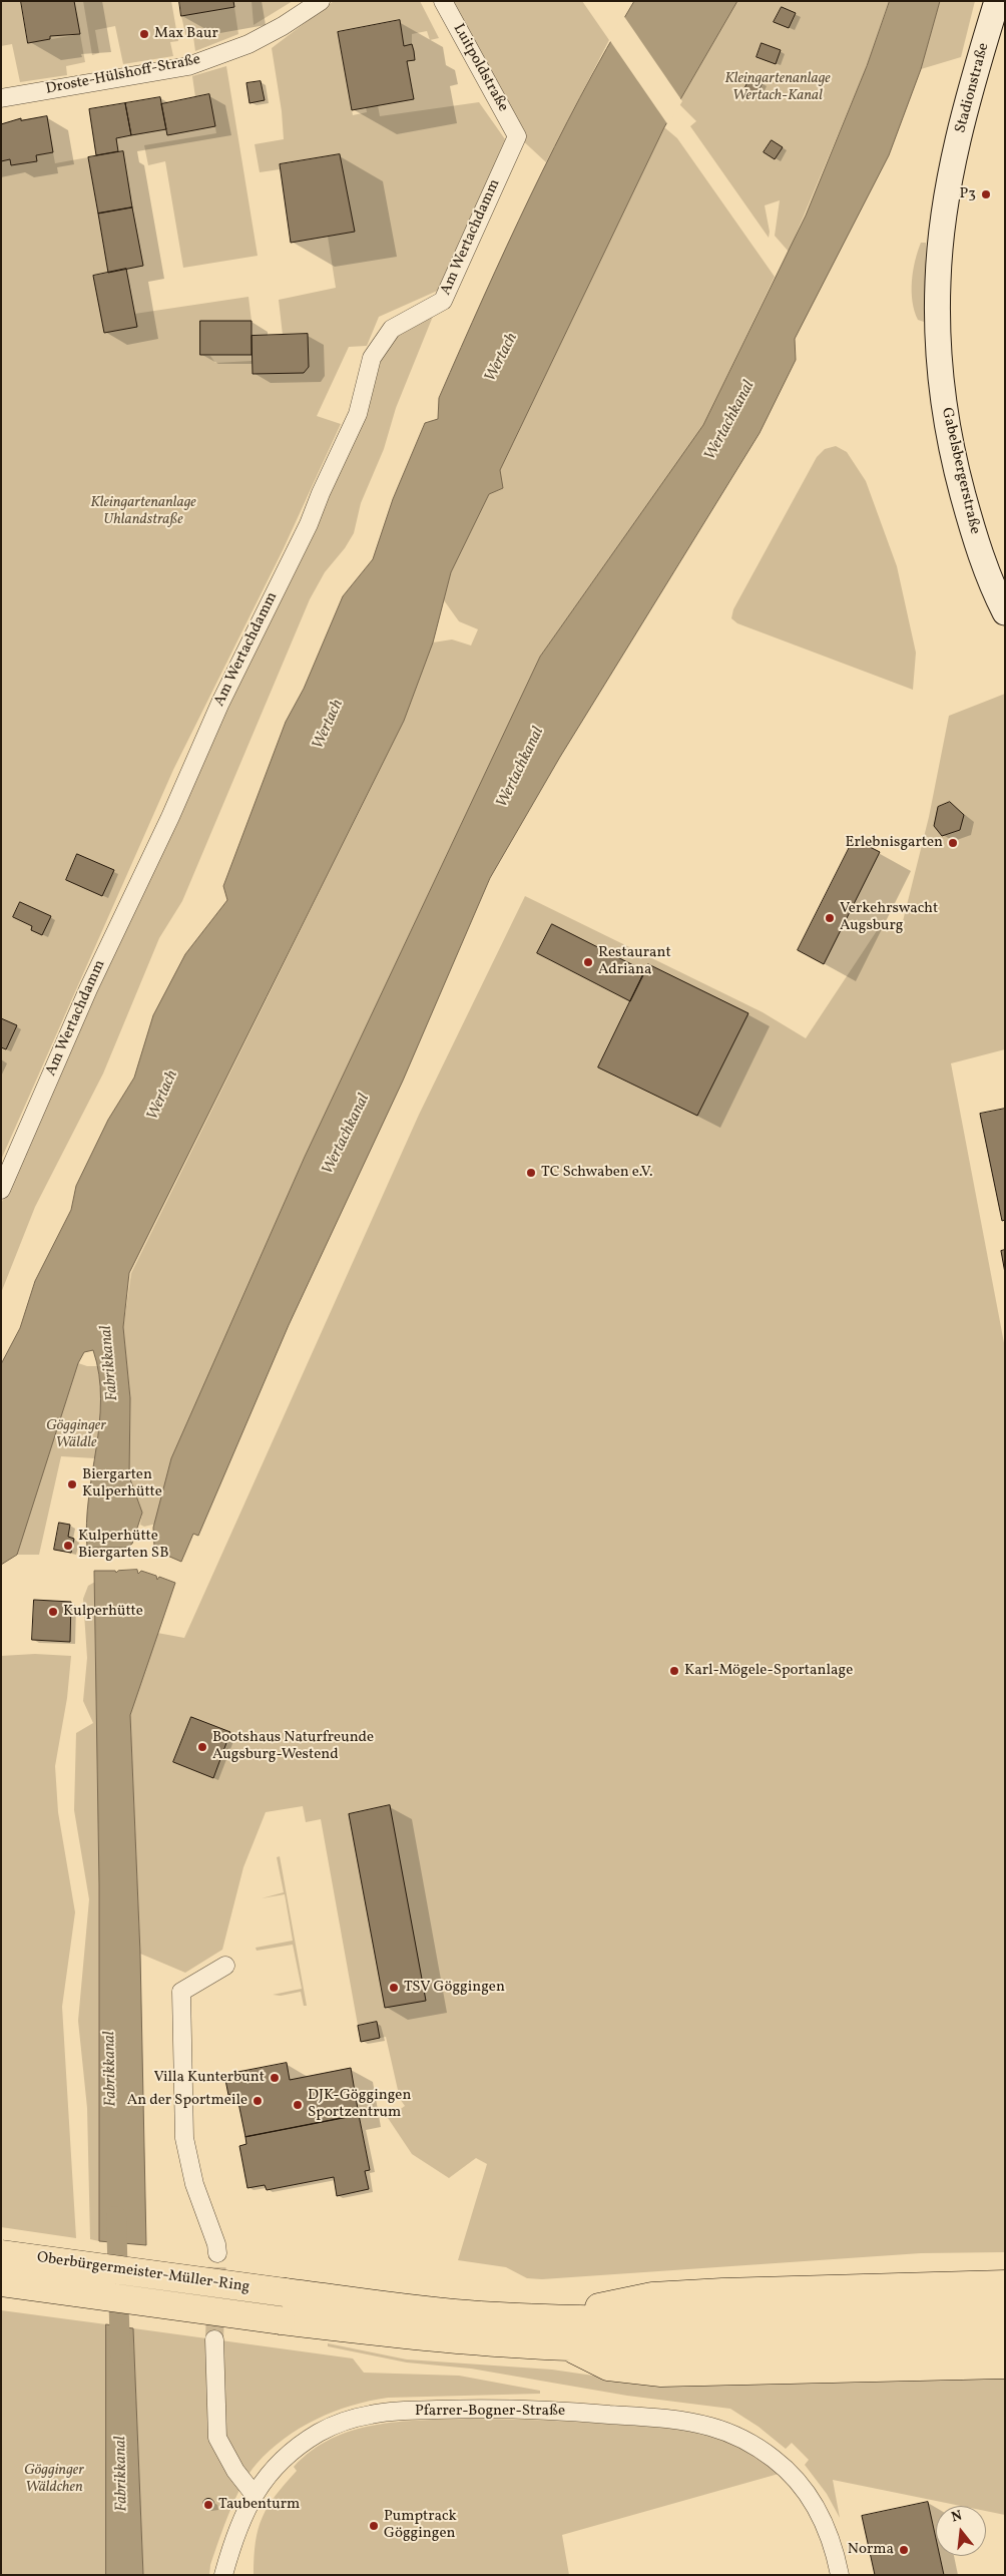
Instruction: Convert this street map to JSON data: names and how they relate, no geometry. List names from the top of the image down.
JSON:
{
  "streets": {
    "highway": ["Oberbürgermeister-Müller-Ring"],
    "street": [
      "Luitpoldstraße",
      "Droste-Hülshoff-Straße",
      "Stadionstraße",
      "Am Wertachdamm",
      "Gabelsbergerstraße",
      "Pfarrer-Bogner-Straße"
    ]
  },
  "crossings": [
    ["Luitpoldstraße", "Am Wertachdamm"],
    ["Stadionstraße", "Gabelsbergerstraße"]
  ],
  "water": ["Wertach", "Wertachkanal", "Fabrikkanal"],
  "parks": [
    "Kleingartenanlage Wertach-Kanal",
    "Kleingartenanlage Uhlandstraße",
    "Gögginger Wäldle",
    "Gögginger Wäldchen"
  ],
  "places": [
    "Max Baur",
    "P3",
    "Erlebnisgarten",
    "Verkehrswacht Augsburg",
    "Restaurant Adriana",
    "TC Schwaben e.V.",
    "Biergarten Kulperhütte",
    "Kulperhütte Biergarten SB",
    "Kulperhütte",
    "Karl-Mögele-Sportanlage",
    "Bootshaus Naturfreunde Augsburg-Westend",
    "TSV Göggingen",
    "Villa Kunterbunt",
    "An der Sportmeile",
    "DJK-Göggingen Sportzentrum",
    "Taubenturm",
    "Pumptrack Göggingen",
    "Norma"
  ],
  "north": "top"
}
